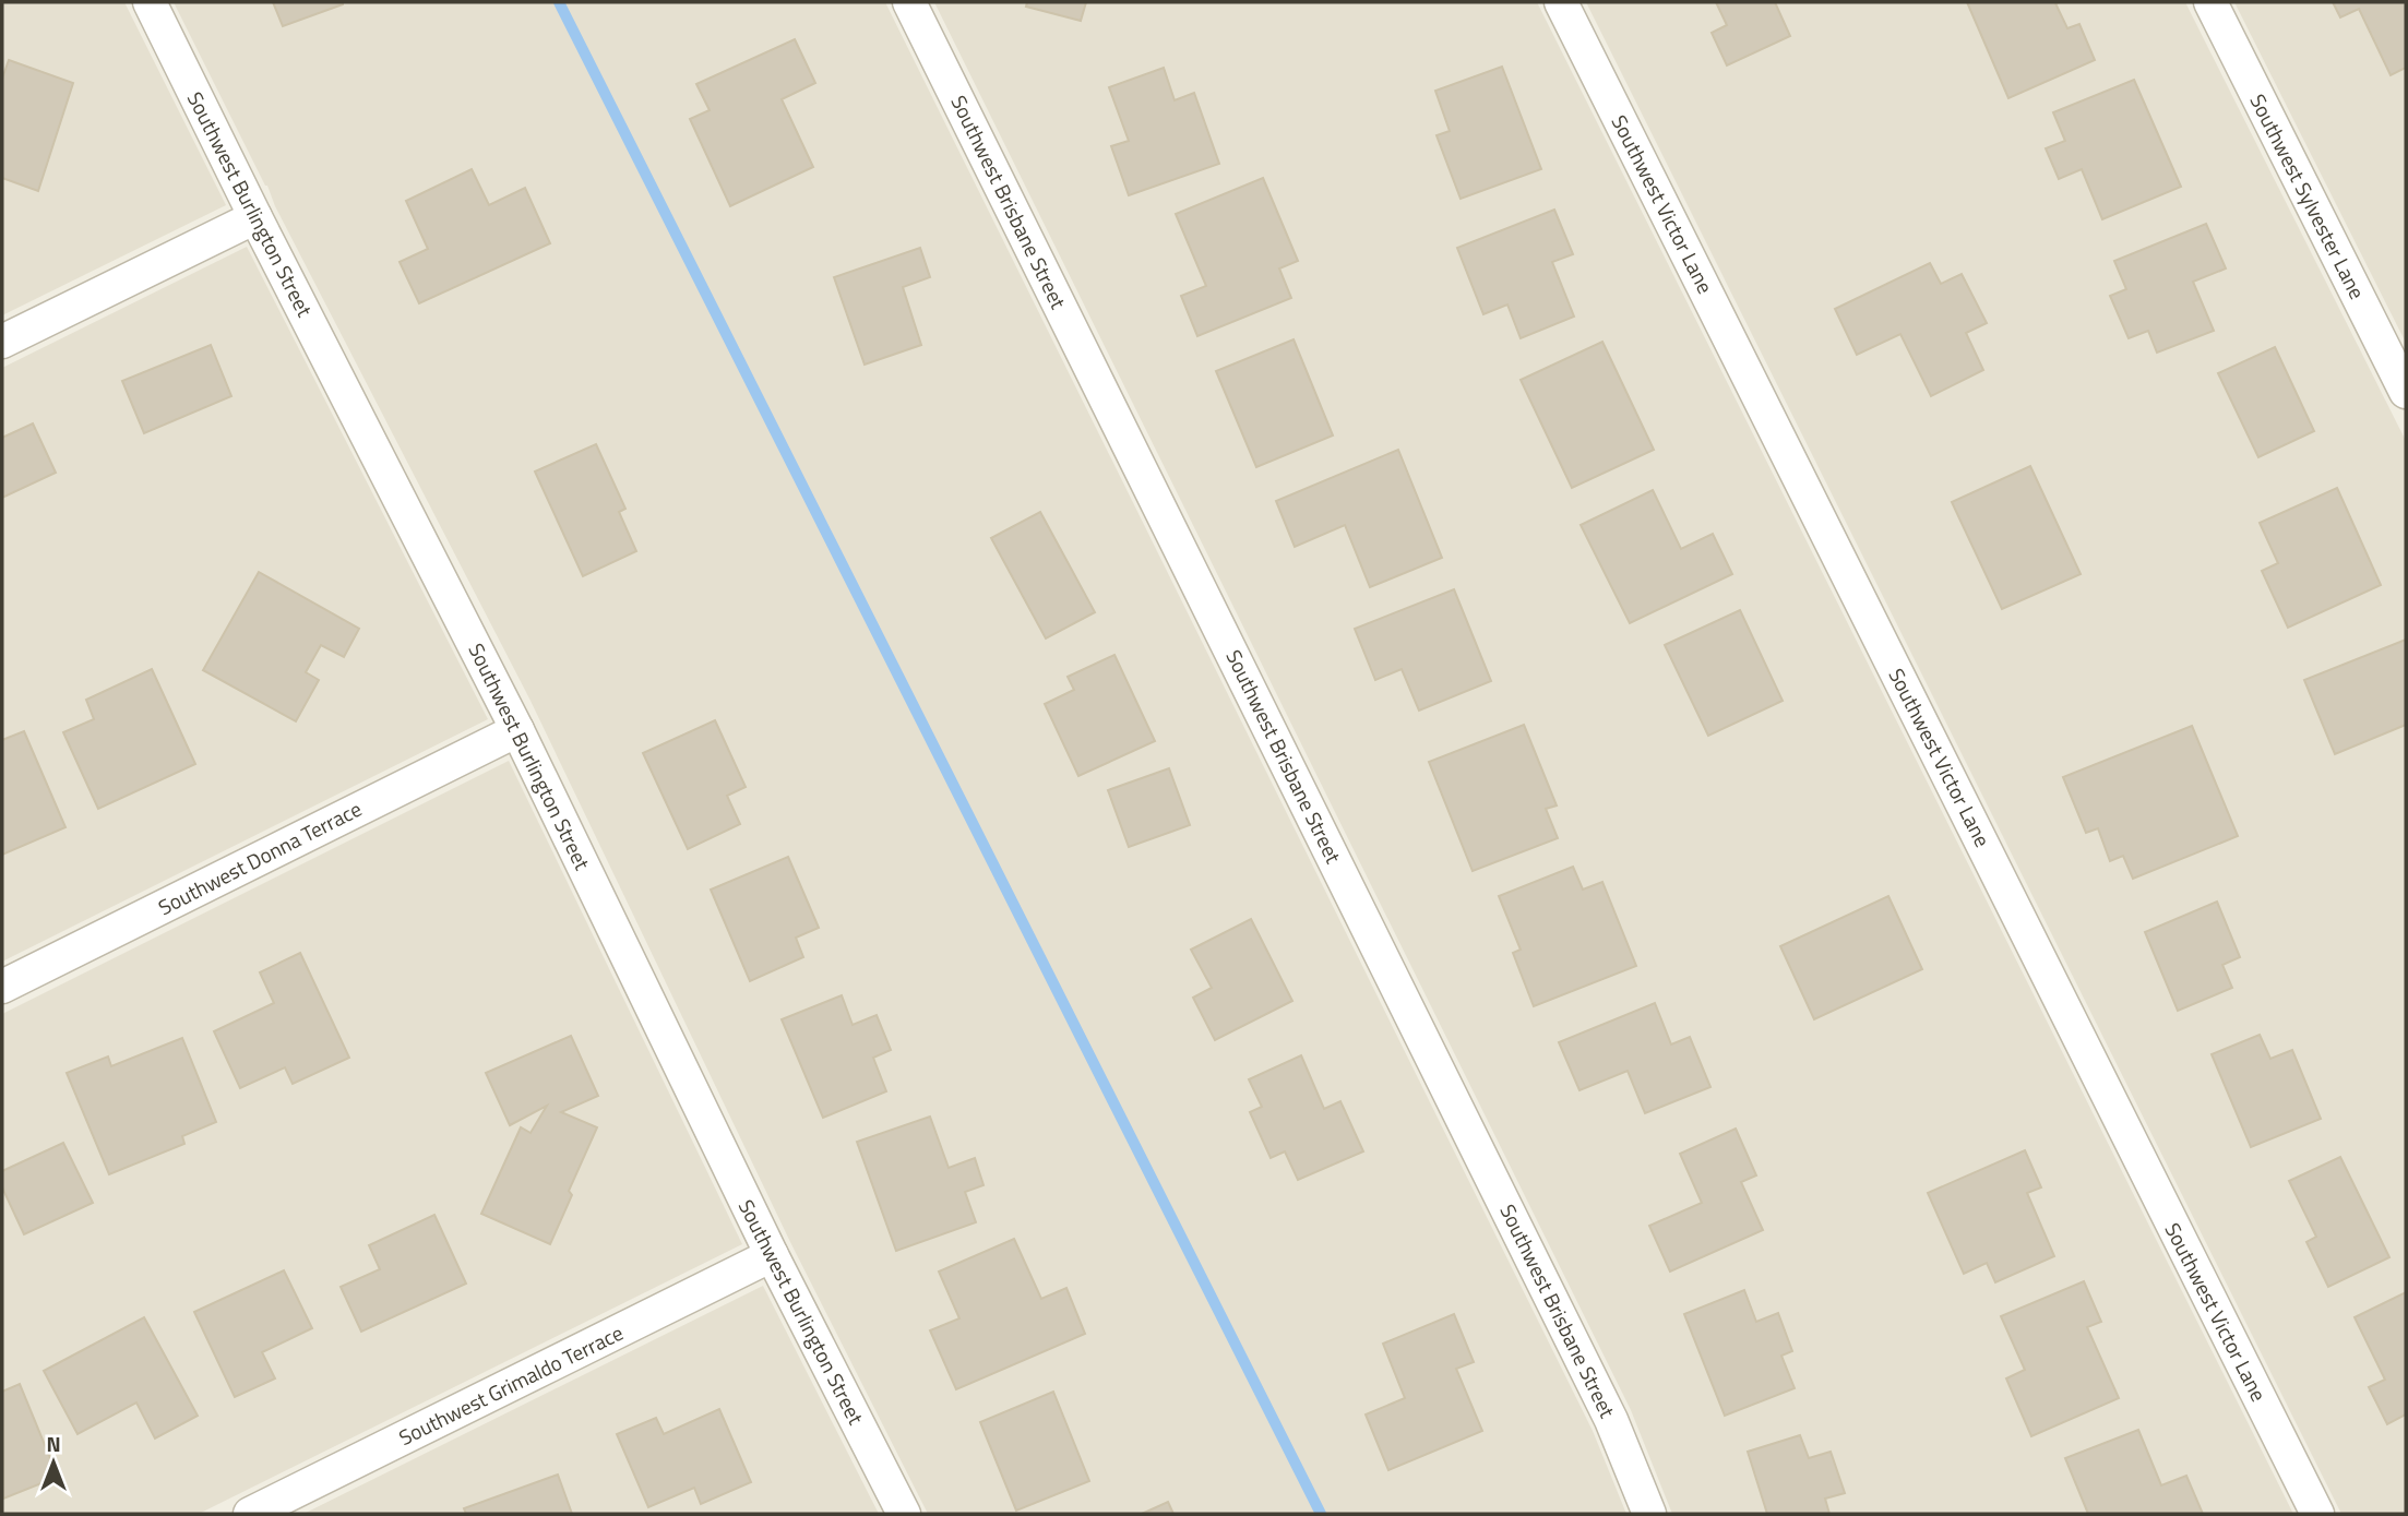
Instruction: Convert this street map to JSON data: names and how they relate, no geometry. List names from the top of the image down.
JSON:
{
  "streets": {
    "street": [
      "Southwest Sylvester Lane",
      "Southwest Brisbane Street",
      "Southwest Burlington Street",
      "Southwest Victor Lane",
      "Southwest Donna Terrace",
      "Southwest Grimaldo Terrace"
    ]
  },
  "crossings": [
    ["Southwest Burlington Street", "Southwest Donna Terrace"],
    ["Southwest Burlington Street", "Southwest Grimaldo Terrace"]
  ],
  "north": "top"
}
